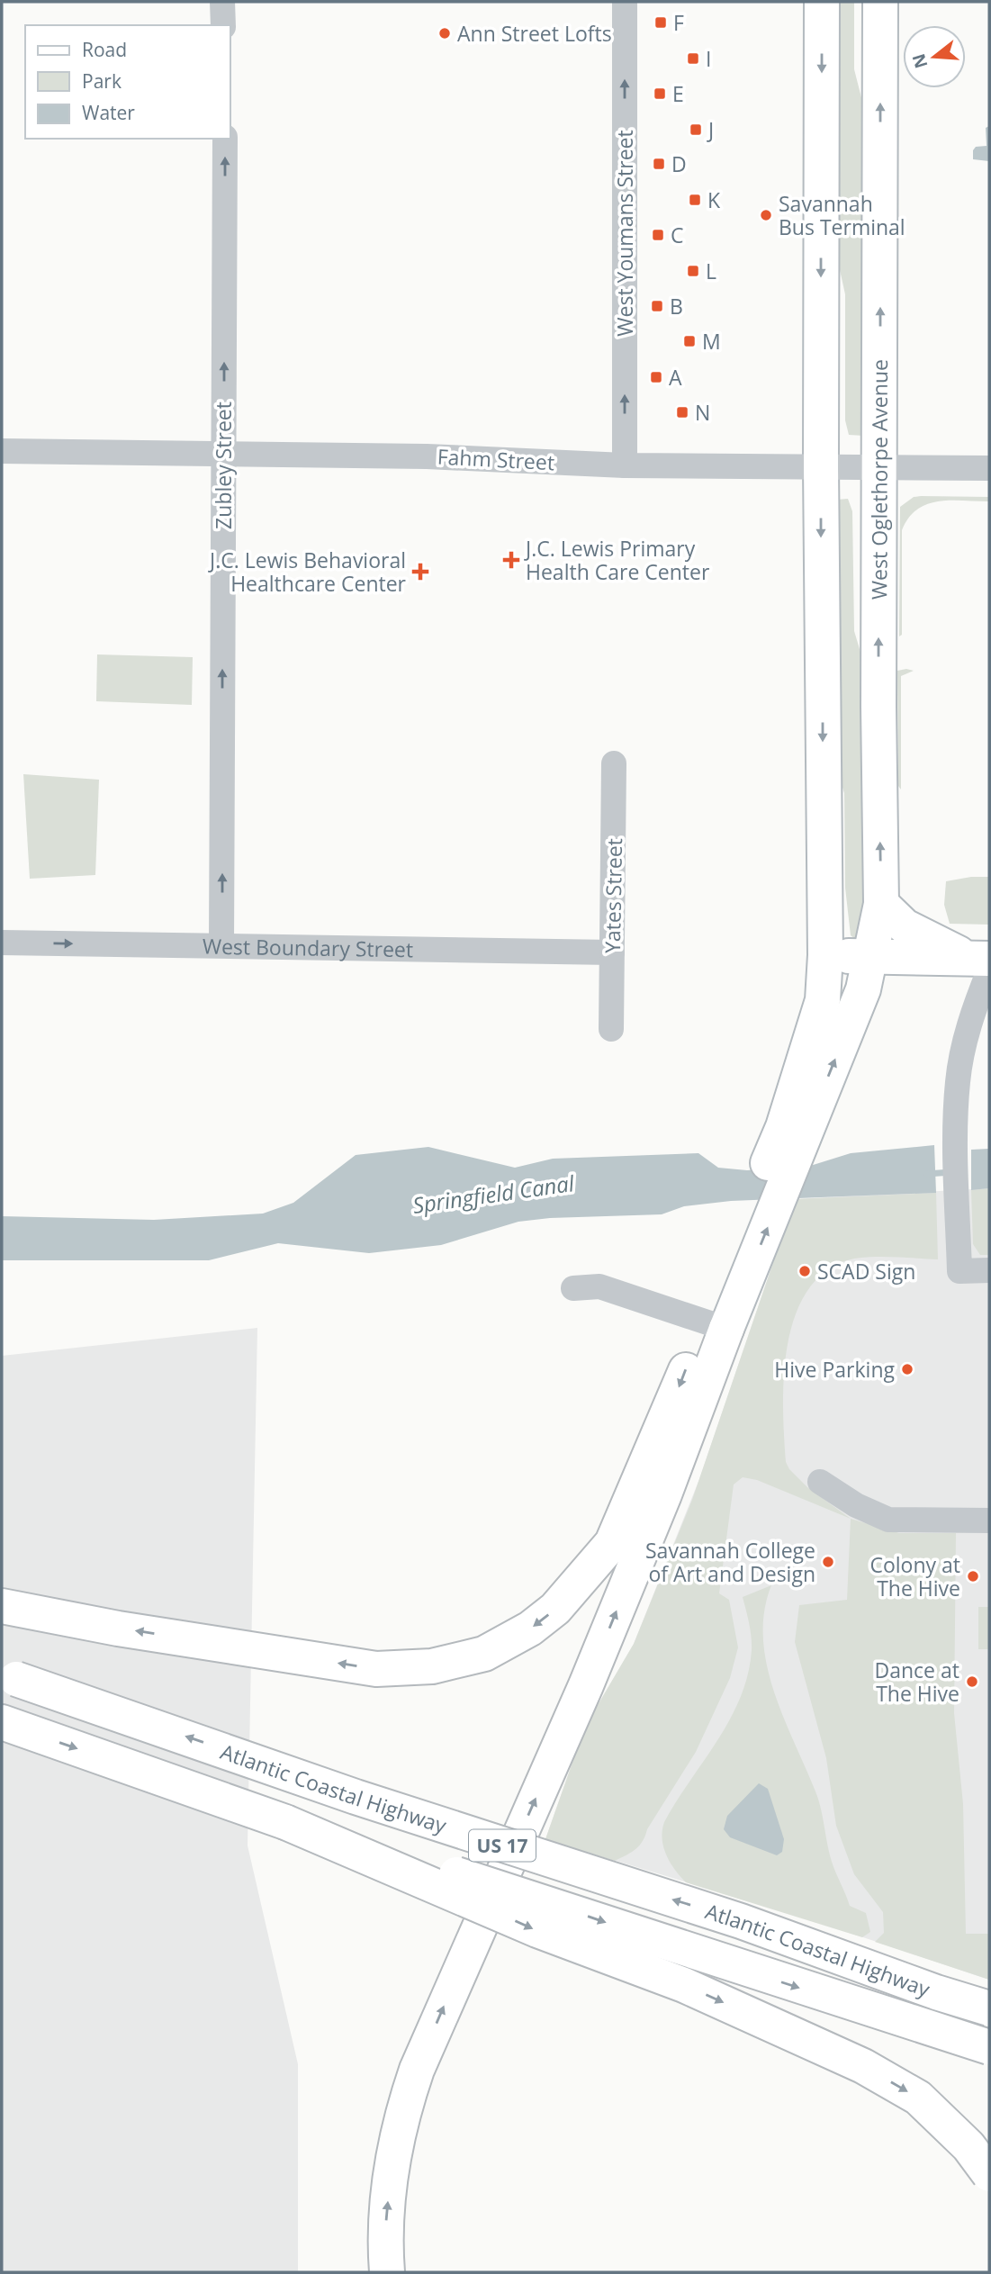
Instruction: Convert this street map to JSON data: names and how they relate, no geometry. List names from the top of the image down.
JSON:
{
  "streets": {
    "main road": ["West Oglethorpe Avenue", "Atlantic Coastal Highway", "US 17"],
    "street": [
      "West Youmans Street",
      "Fahm Street",
      "Zubley Street",
      "Yates Street",
      "West Boundary Street"
    ]
  },
  "crossings": [
    ["West Youmans Street", "Fahm Street"],
    ["Fahm Street", "Zubley Street"],
    ["Fahm Street", "West Oglethorpe Avenue"],
    ["Zubley Street", "West Boundary Street"],
    ["Yates Street", "West Boundary Street"]
  ],
  "one_way": ["West Youmans Street", "Zubley Street", "West Boundary Street"],
  "water": ["Springfield Canal"],
  "places": {
    "transit": [
      "F",
      "I",
      "E",
      "J",
      "D",
      "K",
      "C",
      "L",
      "B",
      "M",
      "A",
      "N"
    ],
    "other": [
      "Ann Street Lofts",
      "Savannah Bus Terminal",
      "SCAD Sign",
      "Hive Parking",
      "Savannah College of Art and Design",
      "Colony at The Hive",
      "Dance at The Hive"
    ],
    "health": ["J.C. Lewis Primary Health Care Center", "J.C. Lewis Behavioral Healthcare Center"]
  },
  "legend": ["Road", "Park", "Water"],
  "north": "left"
}
